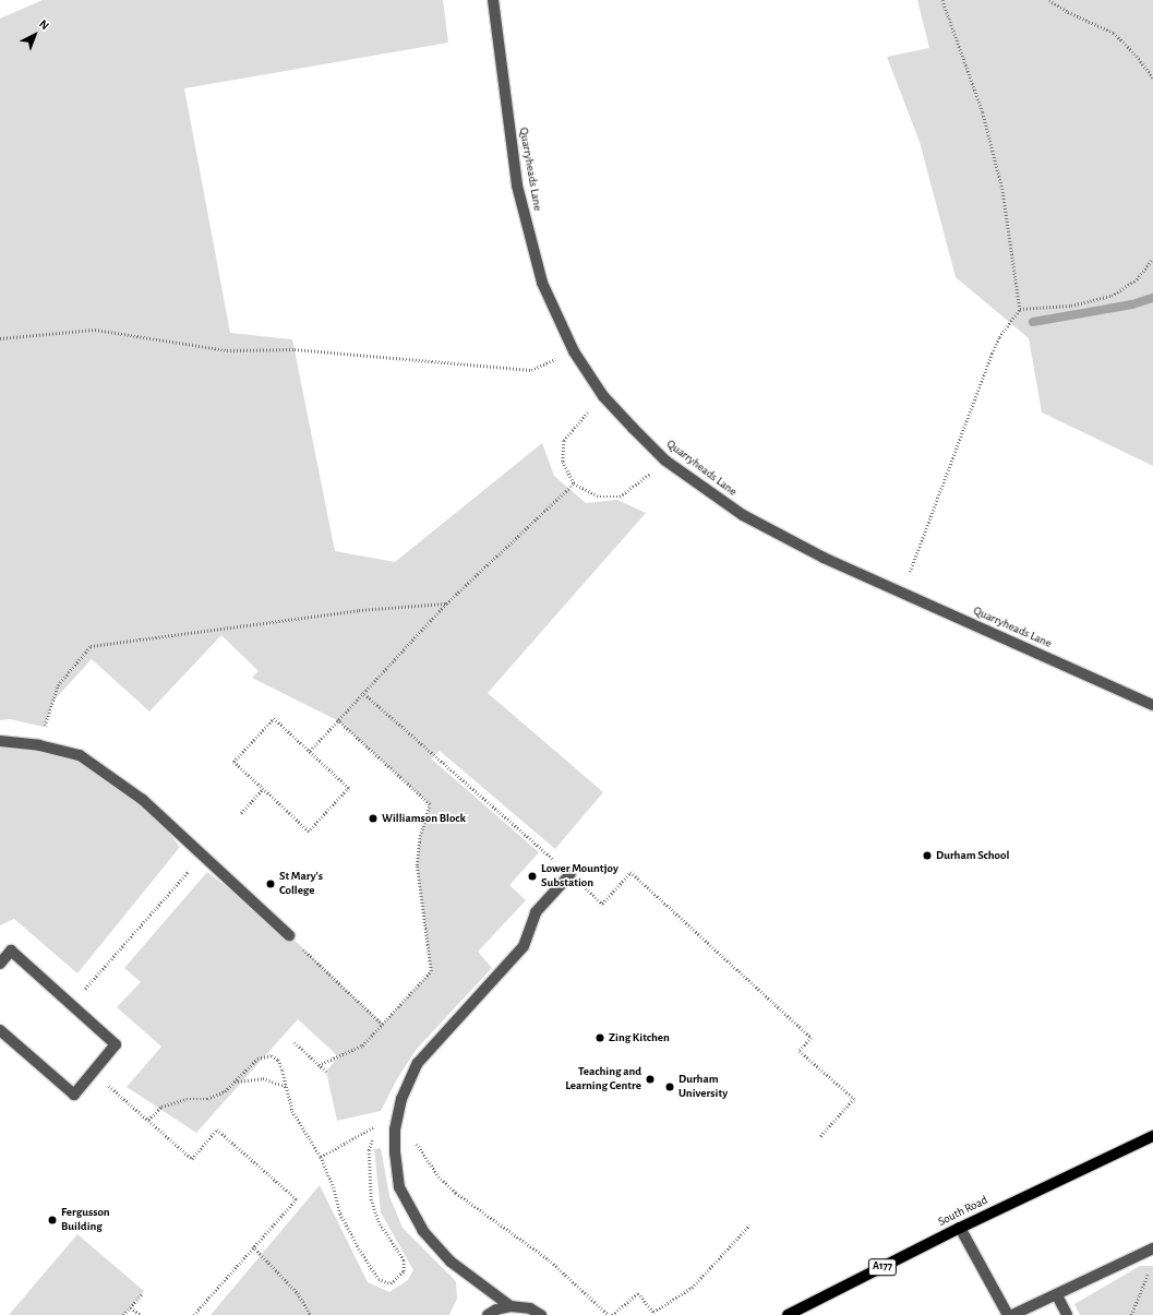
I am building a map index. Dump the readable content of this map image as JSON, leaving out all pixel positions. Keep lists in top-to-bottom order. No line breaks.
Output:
{"streets":{"main road":["South Road","A177"],"street":["Quarryheads Lane"]},"places":["Williamson Block","Durham School","Lower Mountjoy Substation","St Mary's College","Zing Kitchen","Teaching and Learning Centre","Durham University","Fergusson Building"],"north":"top right"}
